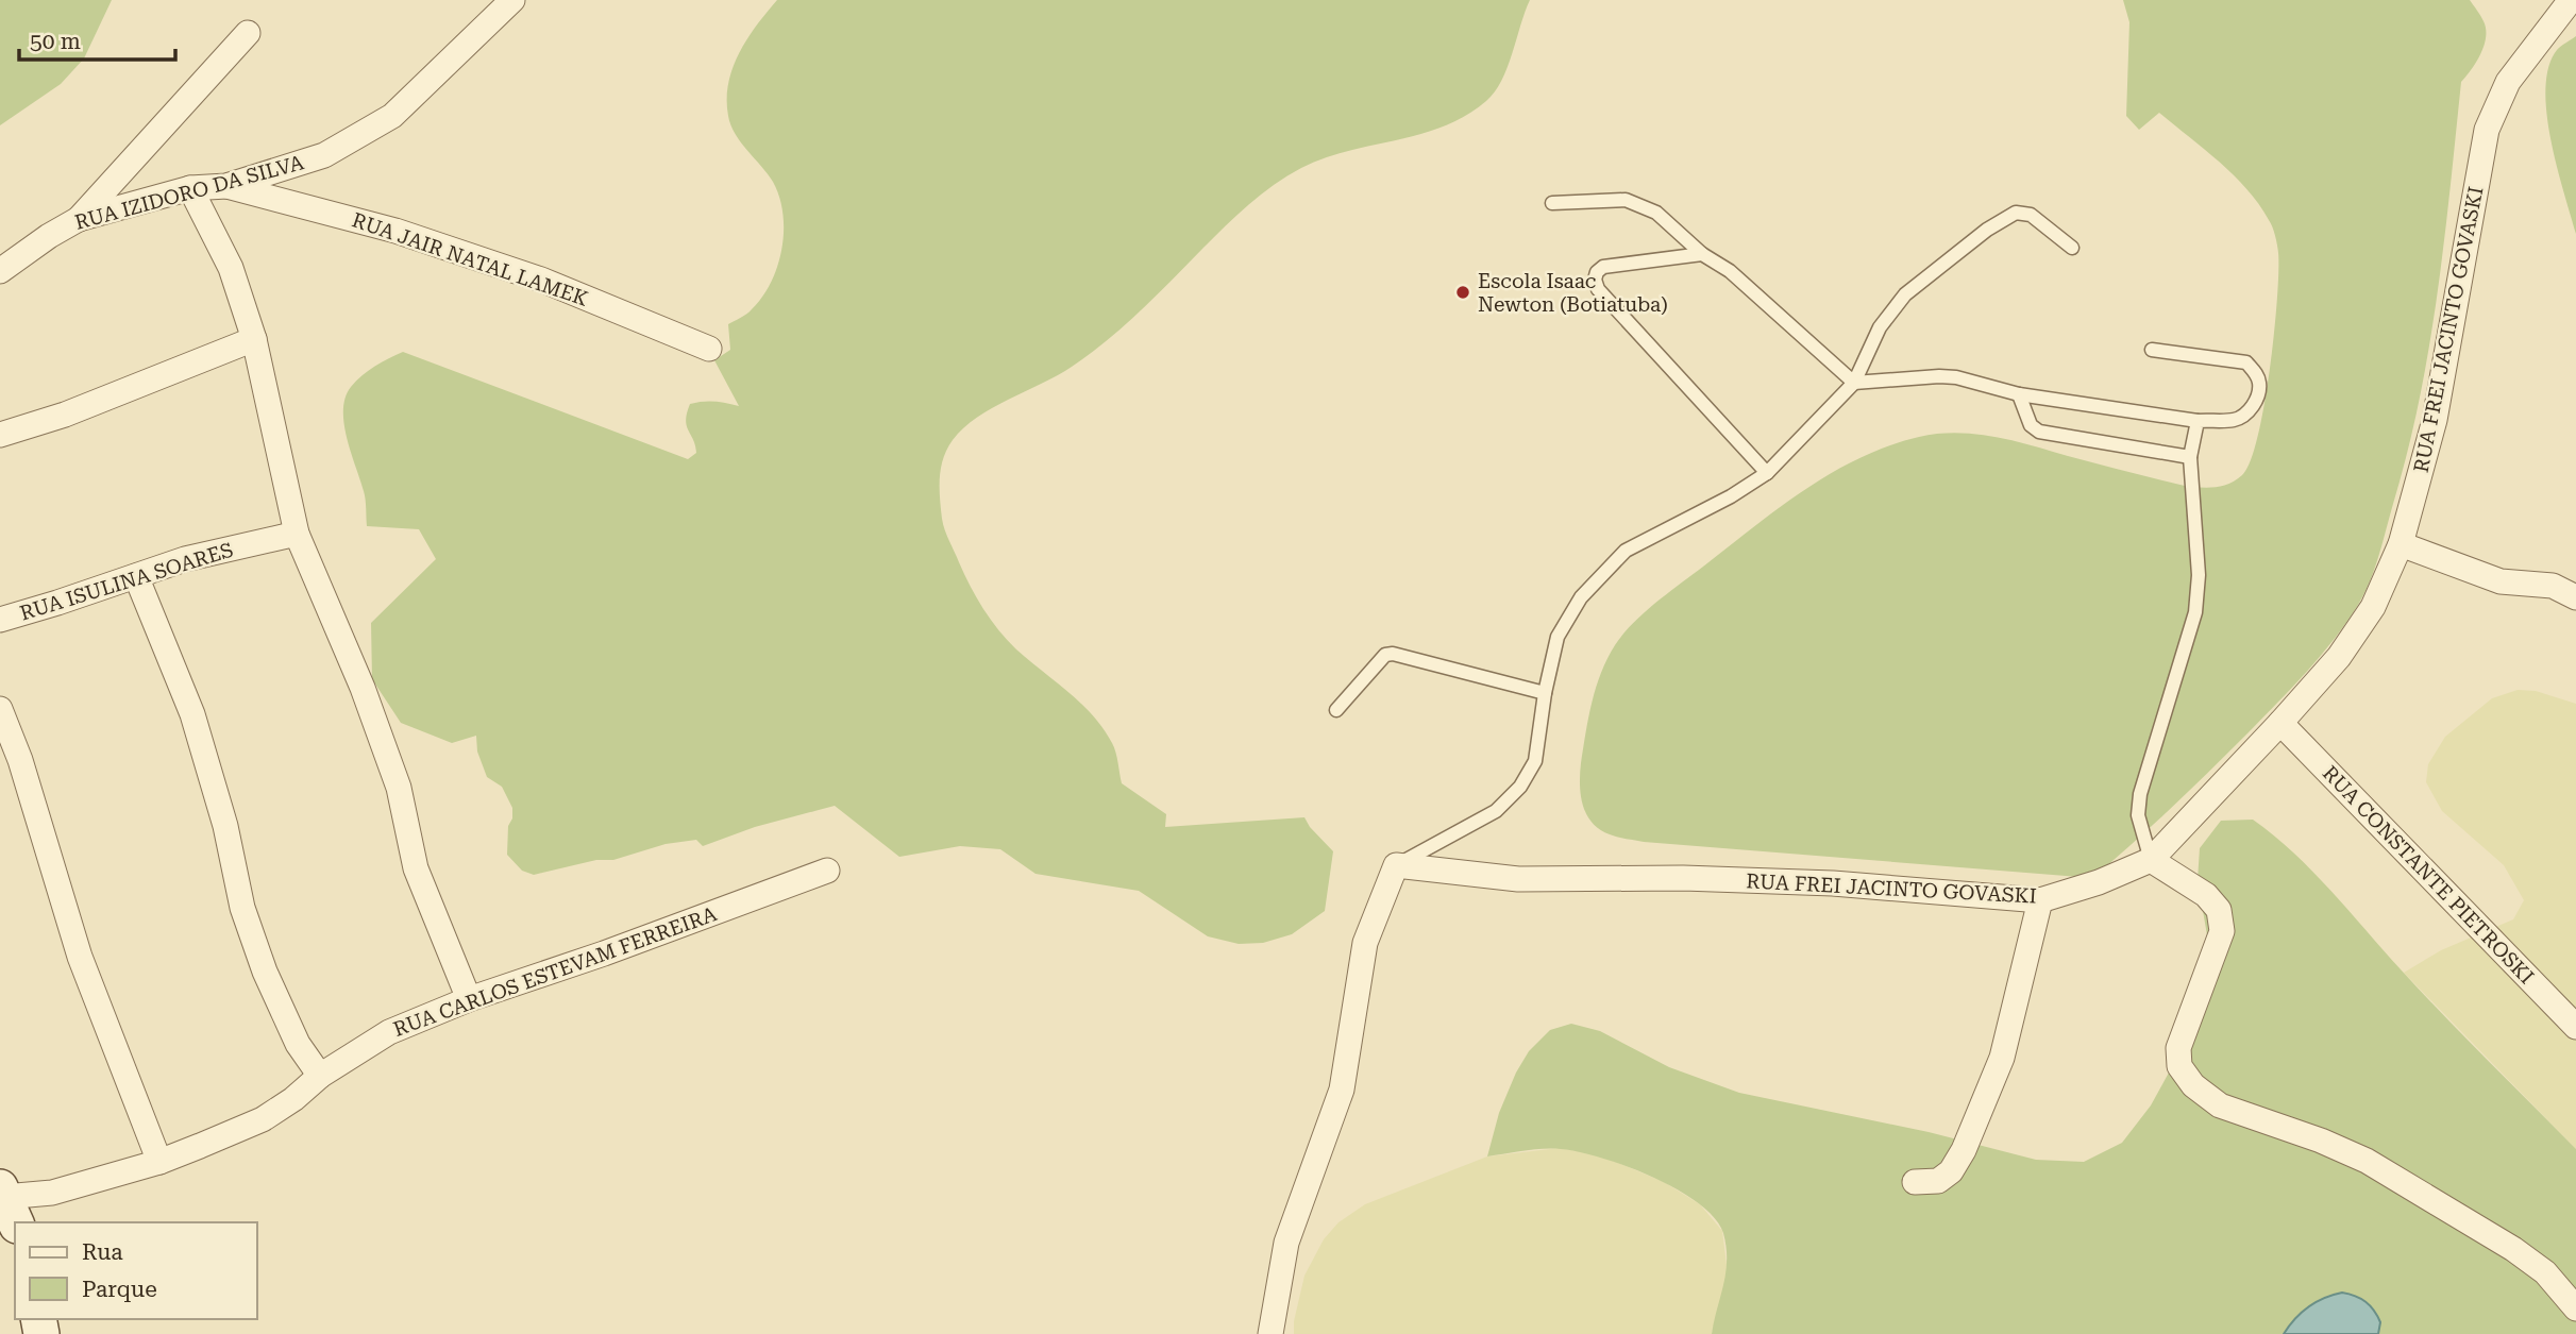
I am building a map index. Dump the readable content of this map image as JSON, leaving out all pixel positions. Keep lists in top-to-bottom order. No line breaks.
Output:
{"streets":{"street":["RUA IZIDORO DA SILVA","RUA JAIR NATAL LAMEK","RUA FREI JACINTO GOVASKI","RUA ISULINA SOARES","RUA CONSTANTE PIETROSKI","RUA CARLOS ESTEVAM FERREIRA"]},"crossings":[["RUA IZIDORO DA SILVA","RUA JAIR NATAL LAMEK"],["RUA FREI JACINTO GOVASKI","RUA CONSTANTE PIETROSKI"]],"places":["Escola Isaac Newton (Botiatuba)"],"legend":["Rua","Parque"],"scale_bar":"50 m"}
